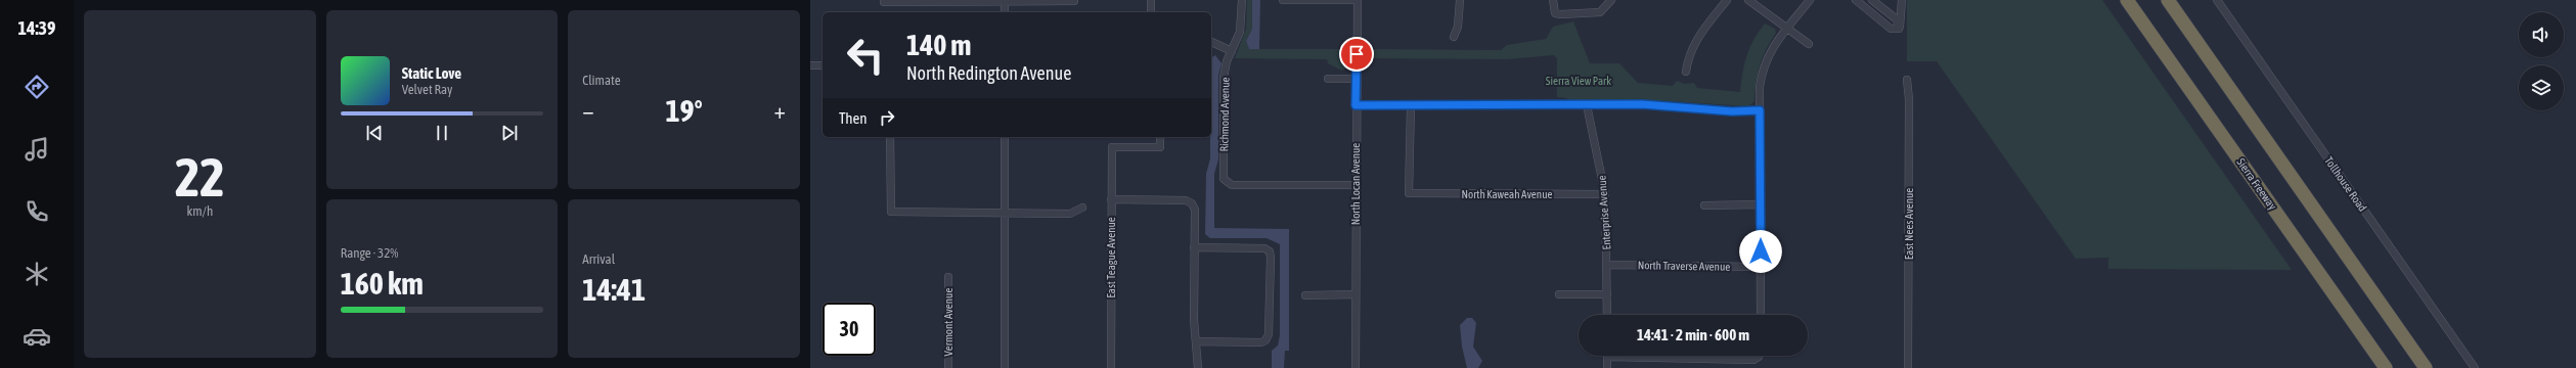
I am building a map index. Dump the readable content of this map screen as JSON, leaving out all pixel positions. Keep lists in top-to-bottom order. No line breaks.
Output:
{"streets":{"highway":["Sierra Freeway"],"street":["Richmond Avenue","North Locan Avenue","Tollhouse Road","North Kaweah Avenue","Enterprise Avenue","East Nees Avenue","East Teague Avenue","North Traverse Avenue","Vermont Avenue"]},"crossings":[["Richmond Avenue","North Locan Avenue"],["North Kaweah Avenue","Enterprise Avenue"],["Enterprise Avenue","North Traverse Avenue"]],"parks":["Sierra View Park"],"page":{"tabs":"14:39","tile":[["22","km/h"],"Climate",["Range · 32%","160 km"],["Arrival","14:41"]],"turn":["140 m","North Redington Avenue"],"song":["Static Love","Velvet Ray"],"heat":["−","19°","+"],"then":"Then","limit":"30","trip":"14:41 · 2 min · 600 m"}}
